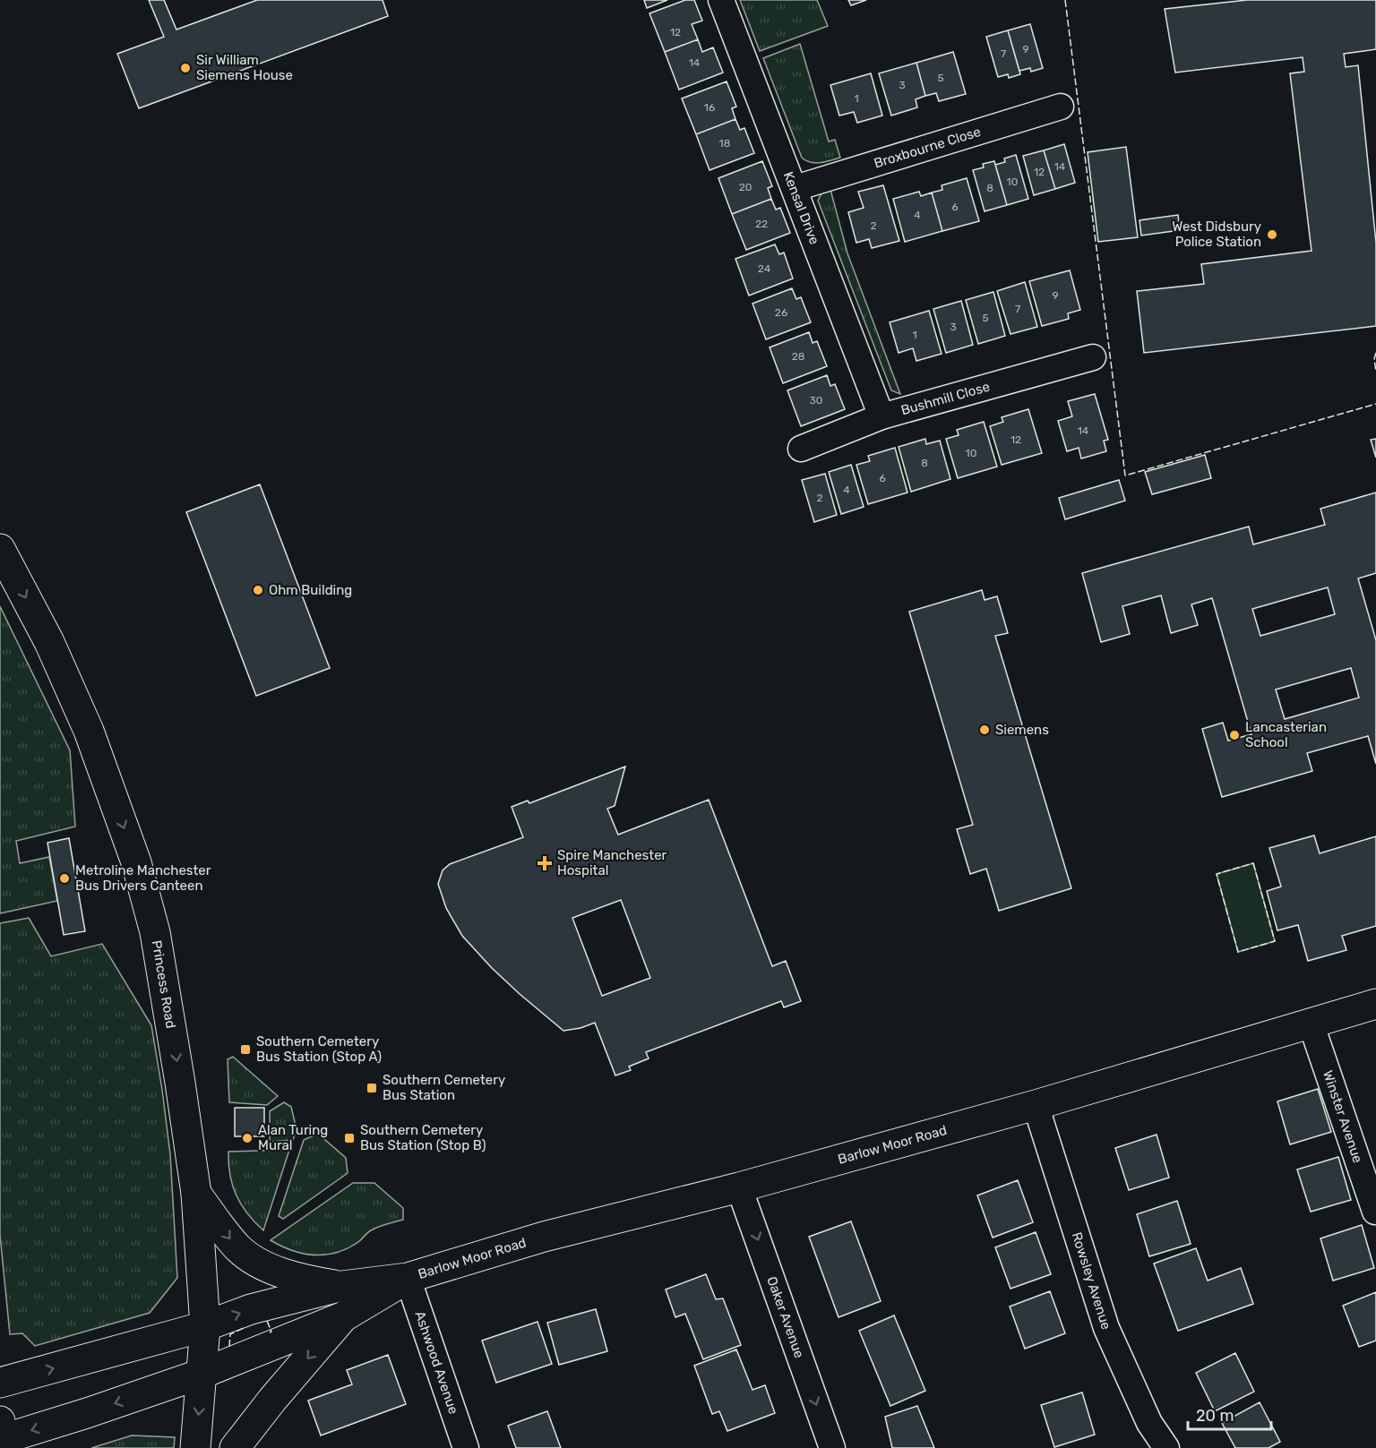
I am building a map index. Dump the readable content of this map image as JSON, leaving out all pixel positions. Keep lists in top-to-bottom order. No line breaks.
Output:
{"streets":{"main road":["Princess Road","Barlow Moor Road"],"street":["Broxbourne Close","Kensal Drive","Bushmill Close","Winster Avenue","Rowsley Avenue","Oaker Avenue","Ashwood Avenue"]},"crossings":[["Broxbourne Close","Kensal Drive"],["Kensal Drive","Bushmill Close"],["Princess Road","Barlow Moor Road"],["Winster Avenue","Barlow Moor Road"],["Barlow Moor Road","Rowsley Avenue"],["Barlow Moor Road","Oaker Avenue"],["Barlow Moor Road","Ashwood Avenue"]],"one_way":["Princess Road","Oaker Avenue"],"places":{"other":["Sir William Siemens House","West Didsbury Police Station","Ohm Building","Siemens","Lancasterian School","Metroline Manchester Bus Drivers Canteen","Alan Turing Mural"],"health":["Spire Manchester Hospital"],"transit":["Southern Cemetery Bus Station (Stop A)","Southern Cemetery Bus Station","Southern Cemetery Bus Station (Stop B)"]},"house_numbers":["12","9","7","14","5","3","1","16","18","14","12","10","20","8","6","4","22","2","24","9","7","26","5","3","1","28","30","14","12","10","8","6","4","2"],"scale_bar":"20 m"}
